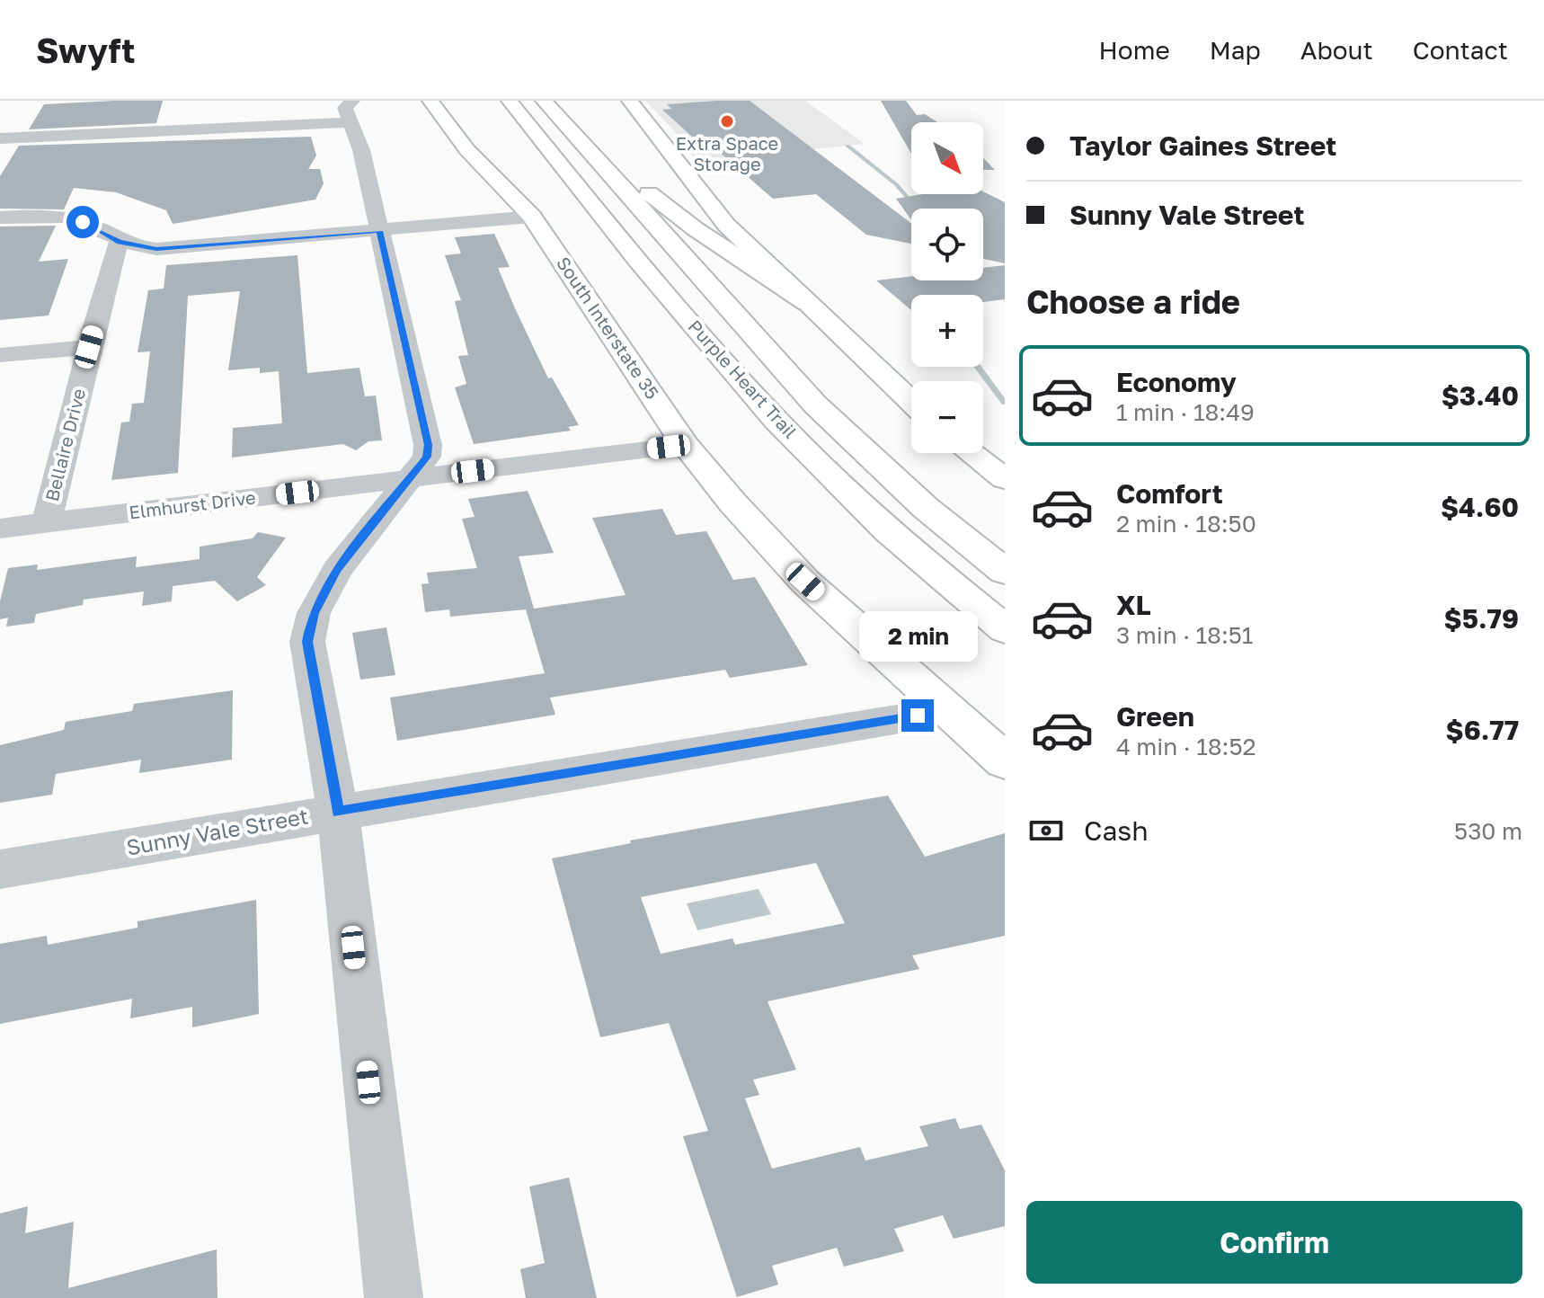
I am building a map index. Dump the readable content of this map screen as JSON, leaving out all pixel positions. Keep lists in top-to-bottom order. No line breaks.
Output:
{"streets":{"main road":["South Interstate 35","Purple Heart Trail"],"street":["Bellaire Drive","Elmhurst Drive","Sunny Vale Street"]},"crossings":[["South Interstate 35","Elmhurst Drive"],["South Interstate 35","Sunny Vale Street"],["Bellaire Drive","Elmhurst Drive"]],"places":["Extra Space Storage"],"north":"bottom right","page":{"header":"Swyft","nav":["Home","Map","About","Contact"],"banner":["Taylor Gaines Street","Sunny Vale Street"],"map_buttons":["+","−"],"heading":"Choose a ride","list":[{"name":"Economy","note":"1 min · 18:49","value":"$3.40"},{"name":"Comfort","note":"2 min · 18:50","value":"$4.60"},{"name":"XL","note":"3 min · 18:51","value":"$5.79"},{"name":"Green","note":"4 min · 18:52","value":"$6.77"}],"bubble":"2 min","pay":["Cash","530 m"],"buttons":"Confirm"}}
